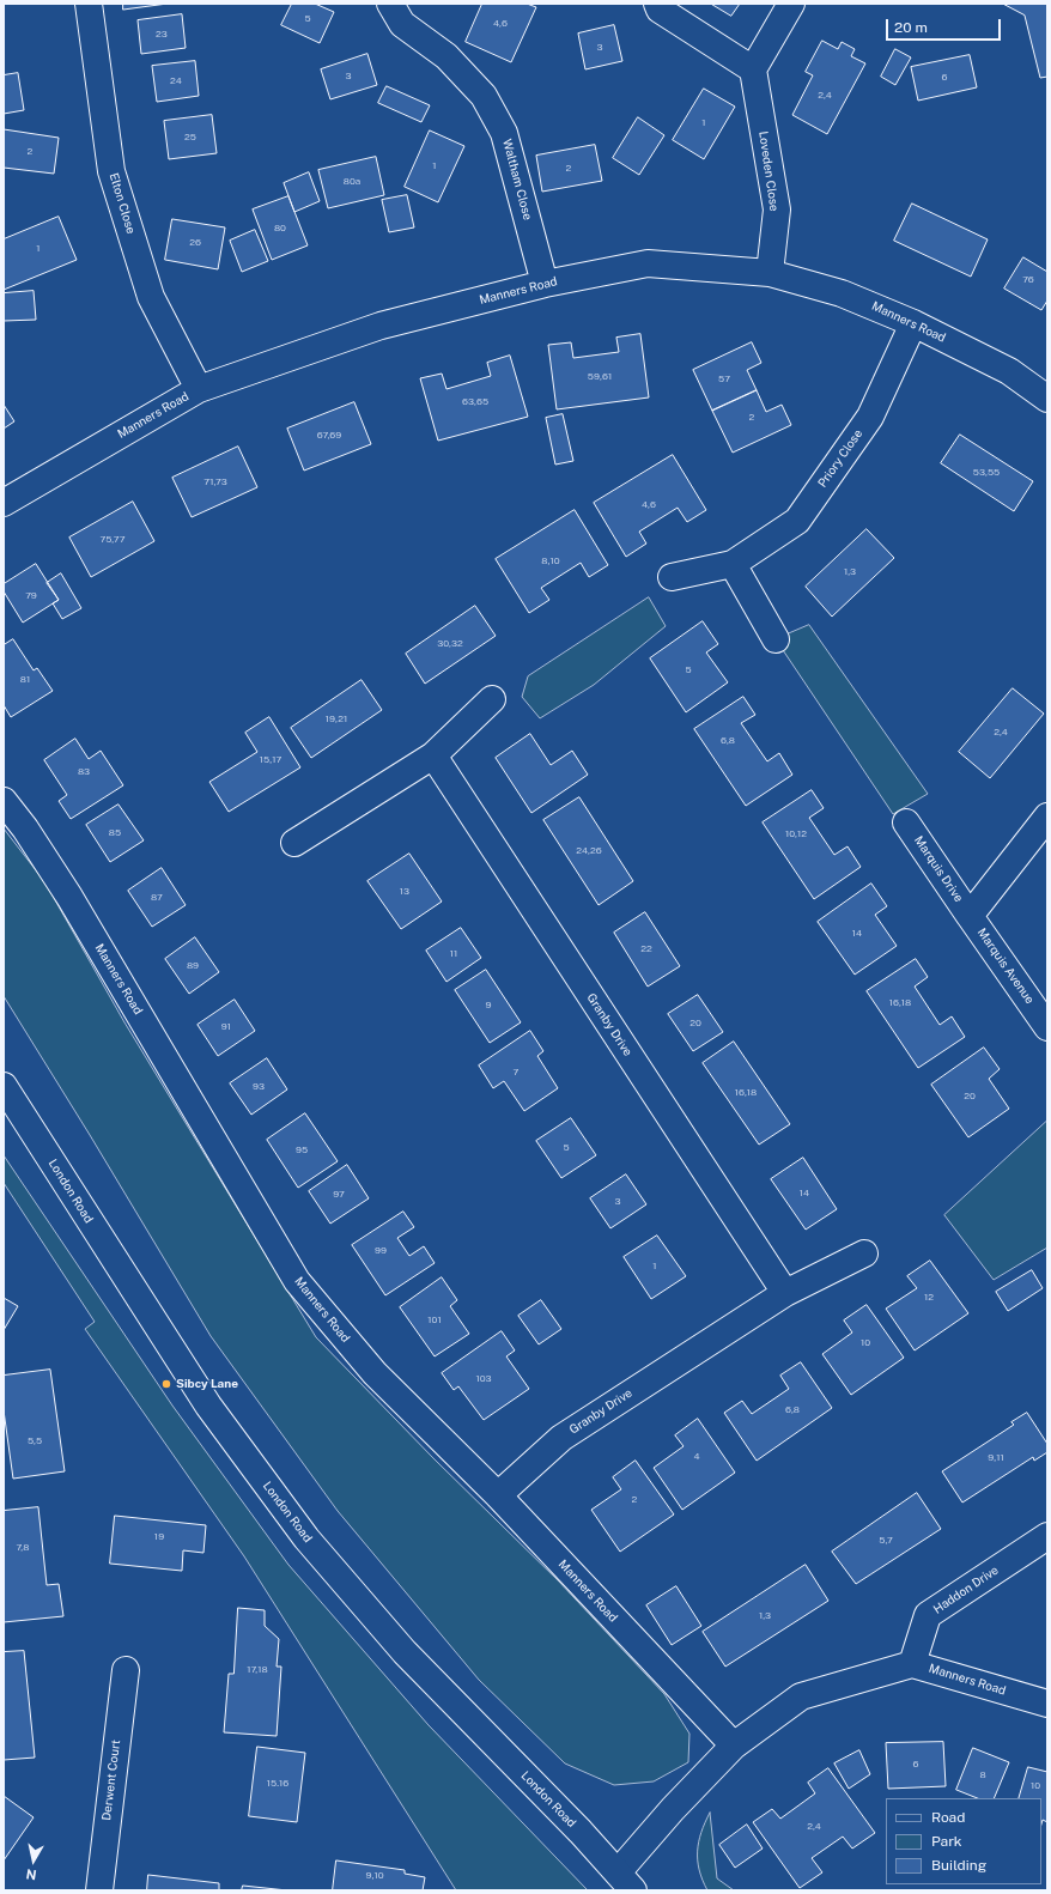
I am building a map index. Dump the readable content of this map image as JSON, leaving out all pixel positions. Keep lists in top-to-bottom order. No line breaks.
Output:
{"streets":{"street":["Loveden Close","Waltham Close","Elton Close","Manners Road","Priory Close","Marquis Drive","Marquis Avenue","Granby Drive","London Road","Haddon Drive","Derwent Court"]},"crossings":[["Loveden Close","Manners Road"],["Waltham Close","Manners Road"],["Elton Close","Manners Road"],["Manners Road","Priory Close"],["Manners Road","Granby Drive"],["Manners Road","London Road"],["Manners Road","Haddon Drive"],["Marquis Drive","Marquis Avenue"]],"places":["Sibcy Lane"],"house_numbers":["5","4,6","23","3","3","6","24","2,4","1","25","2","1","2","80a","80","26","1","76","59,61","57","63,65","2","67,69","53,55","71,73","4,6","75,77","8,10","1,3","79","30,32","5","81","19,21","2,4","6,8","15,17","83","85","10,12","24,26","13","87","14","22","11","89","16,18","9","20","91","7","93","16,18","20","5","95","14","97","3","99","1","12","101","10","103","6,8","5,5","4","9,11","2","19","5,7","7,8","1,3","17,18","6","8","15.16","10","2,4","9,10"],"legend":["Road","Park","Building"],"scale_bar":"20 m","north":"bottom"}
